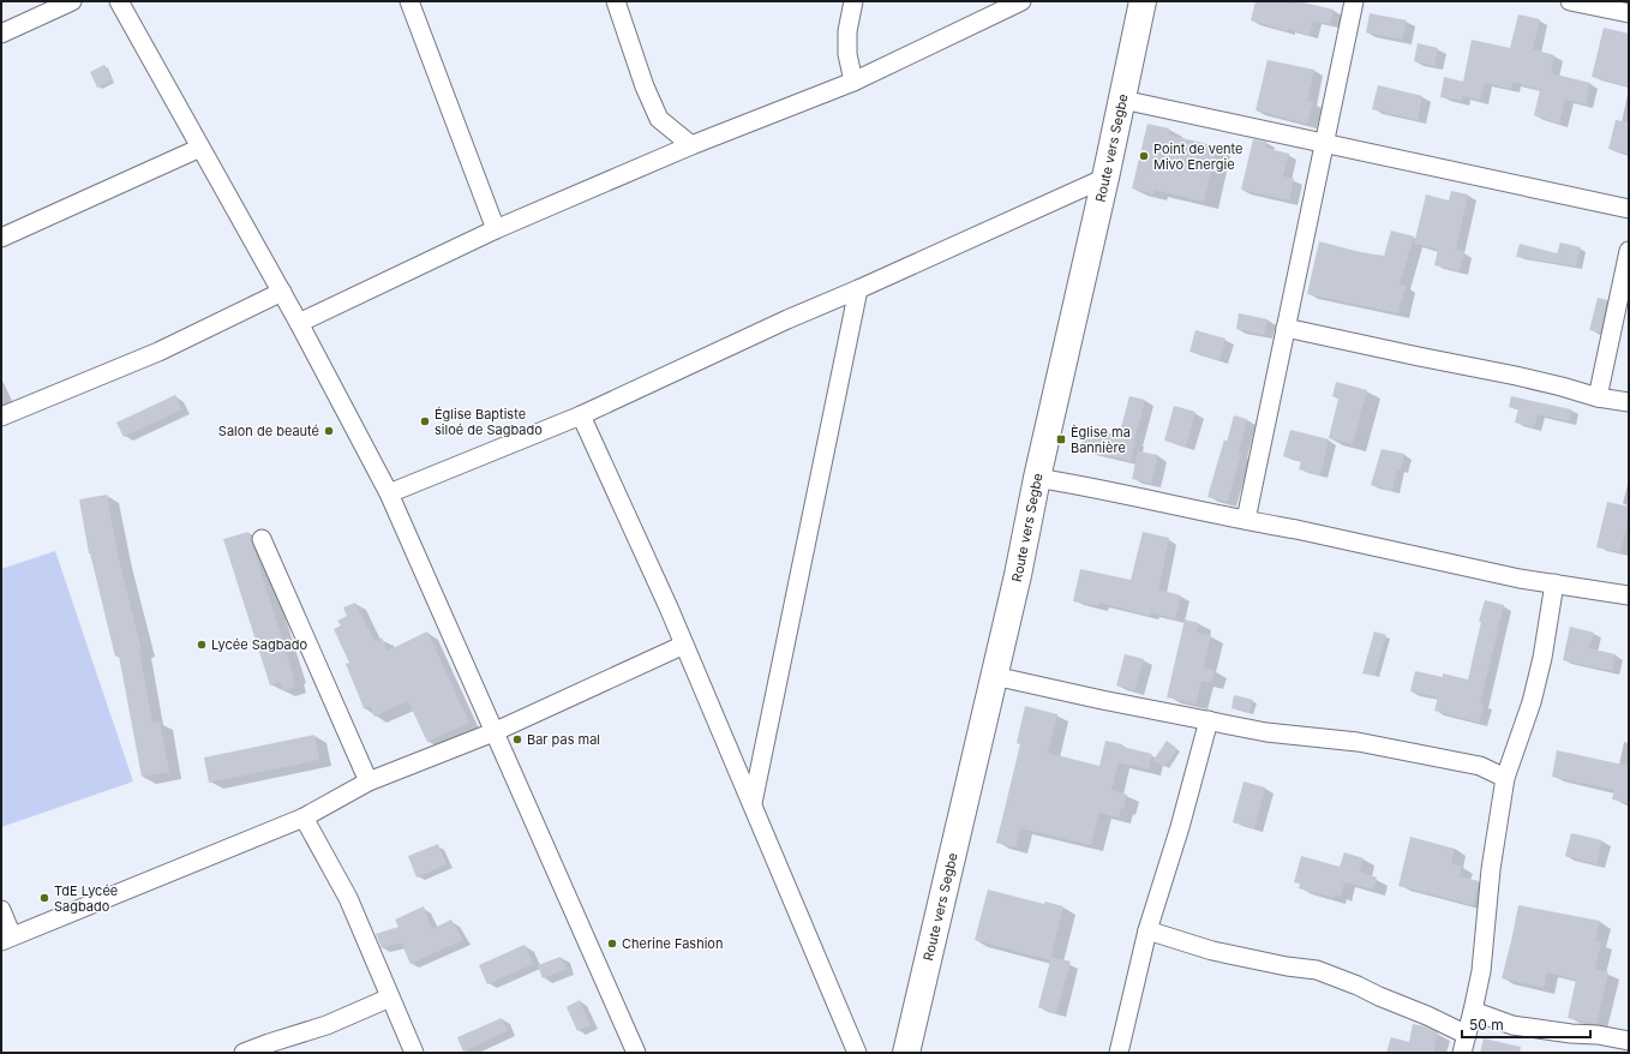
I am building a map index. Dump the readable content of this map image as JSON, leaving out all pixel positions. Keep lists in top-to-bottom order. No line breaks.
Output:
{"streets":{"main road":["Route vers Segbe"]},"places":{"other":["Point de vente Mivo Energie","Église Baptiste siloé de Sagbado","Salon de beauté","Lycée Sagbado","Bar pas mal","TdE Lycée Sagbado","Cherine Fashion"],"transit":["Èglise ma Bannière"]},"scale_bar":"50 m"}
